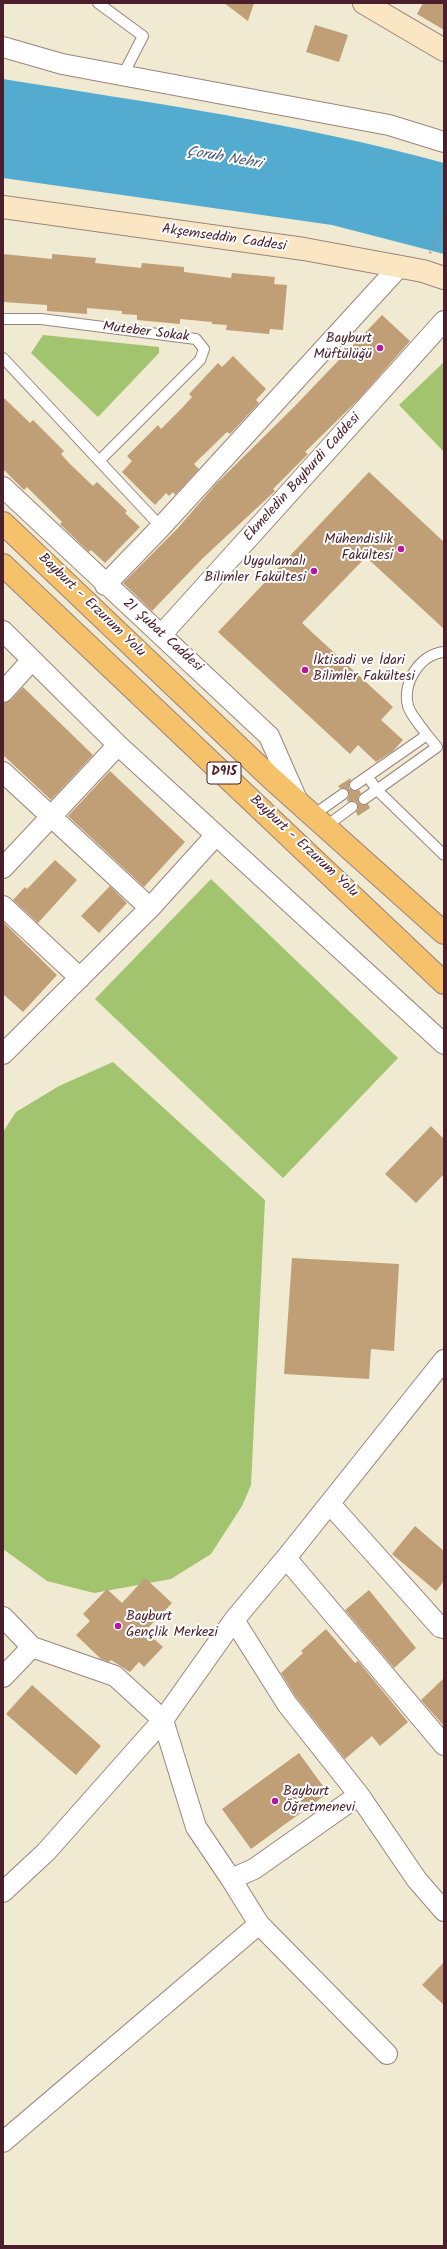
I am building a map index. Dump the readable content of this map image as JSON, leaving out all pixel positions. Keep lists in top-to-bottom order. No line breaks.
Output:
{"streets":{"highway":["Bayburt - Erzurum Yolu","D915"],"street":["Akşemseddin Caddesi","Ekmeledin Bayburdi Caddesi","21 Şubat Caddesi"],"lane":["Muteber Sokak"]},"crossings":[["Ekmeledin Bayburdi Caddesi","21 Şubat Caddesi"],["Bayburt - Erzurum Yolu","21 Şubat Caddesi"]],"water":["Çoruh Nehri"],"places":["Bayburt Müftülüğü","Mühendislik Fakültesi","Uygulamalı Bilimler Fakültesi","İktisadi ve İdari Bilimler Fakültesi","Bayburt Gençlik Merkezi","Bayburt Öğretmenevi"]}
